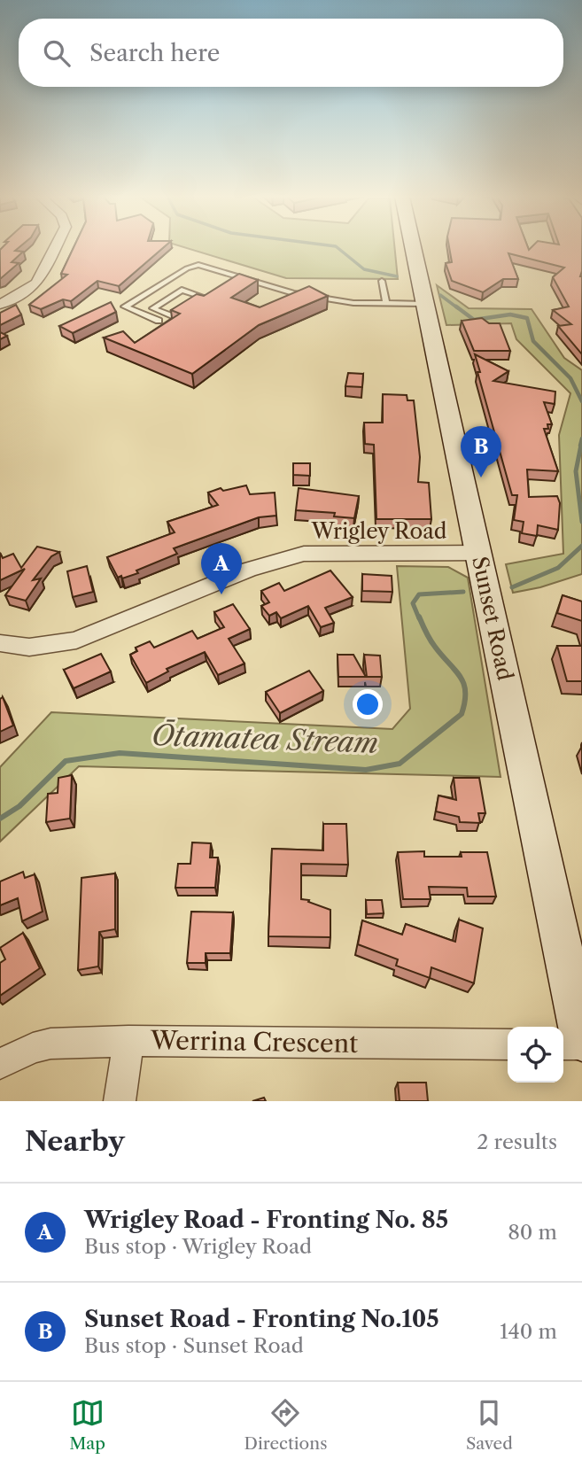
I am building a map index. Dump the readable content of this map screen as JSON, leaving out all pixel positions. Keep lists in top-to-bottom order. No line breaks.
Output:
{"streets":{"main road":["Sunset Road"],"street":["Wrigley Road","Werrina Crescent"]},"crossings":[["Wrigley Road","Sunset Road"]],"water":["Ōtamatea Stream"],"page":{"search":"Search here","pins":["B","A"],"heading":["Nearby","2 results"],"list":[{"mark":"A","name":"Wrigley Road - Fronting No. 85","note":"Bus stop · Wrigley Road","value":"80 m"},{"mark":"B","name":"Sunset Road - Fronting No.105","note":"Bus stop · Sunset Road","value":"140 m"}],"nav":["Map","Directions","Saved"]}}
